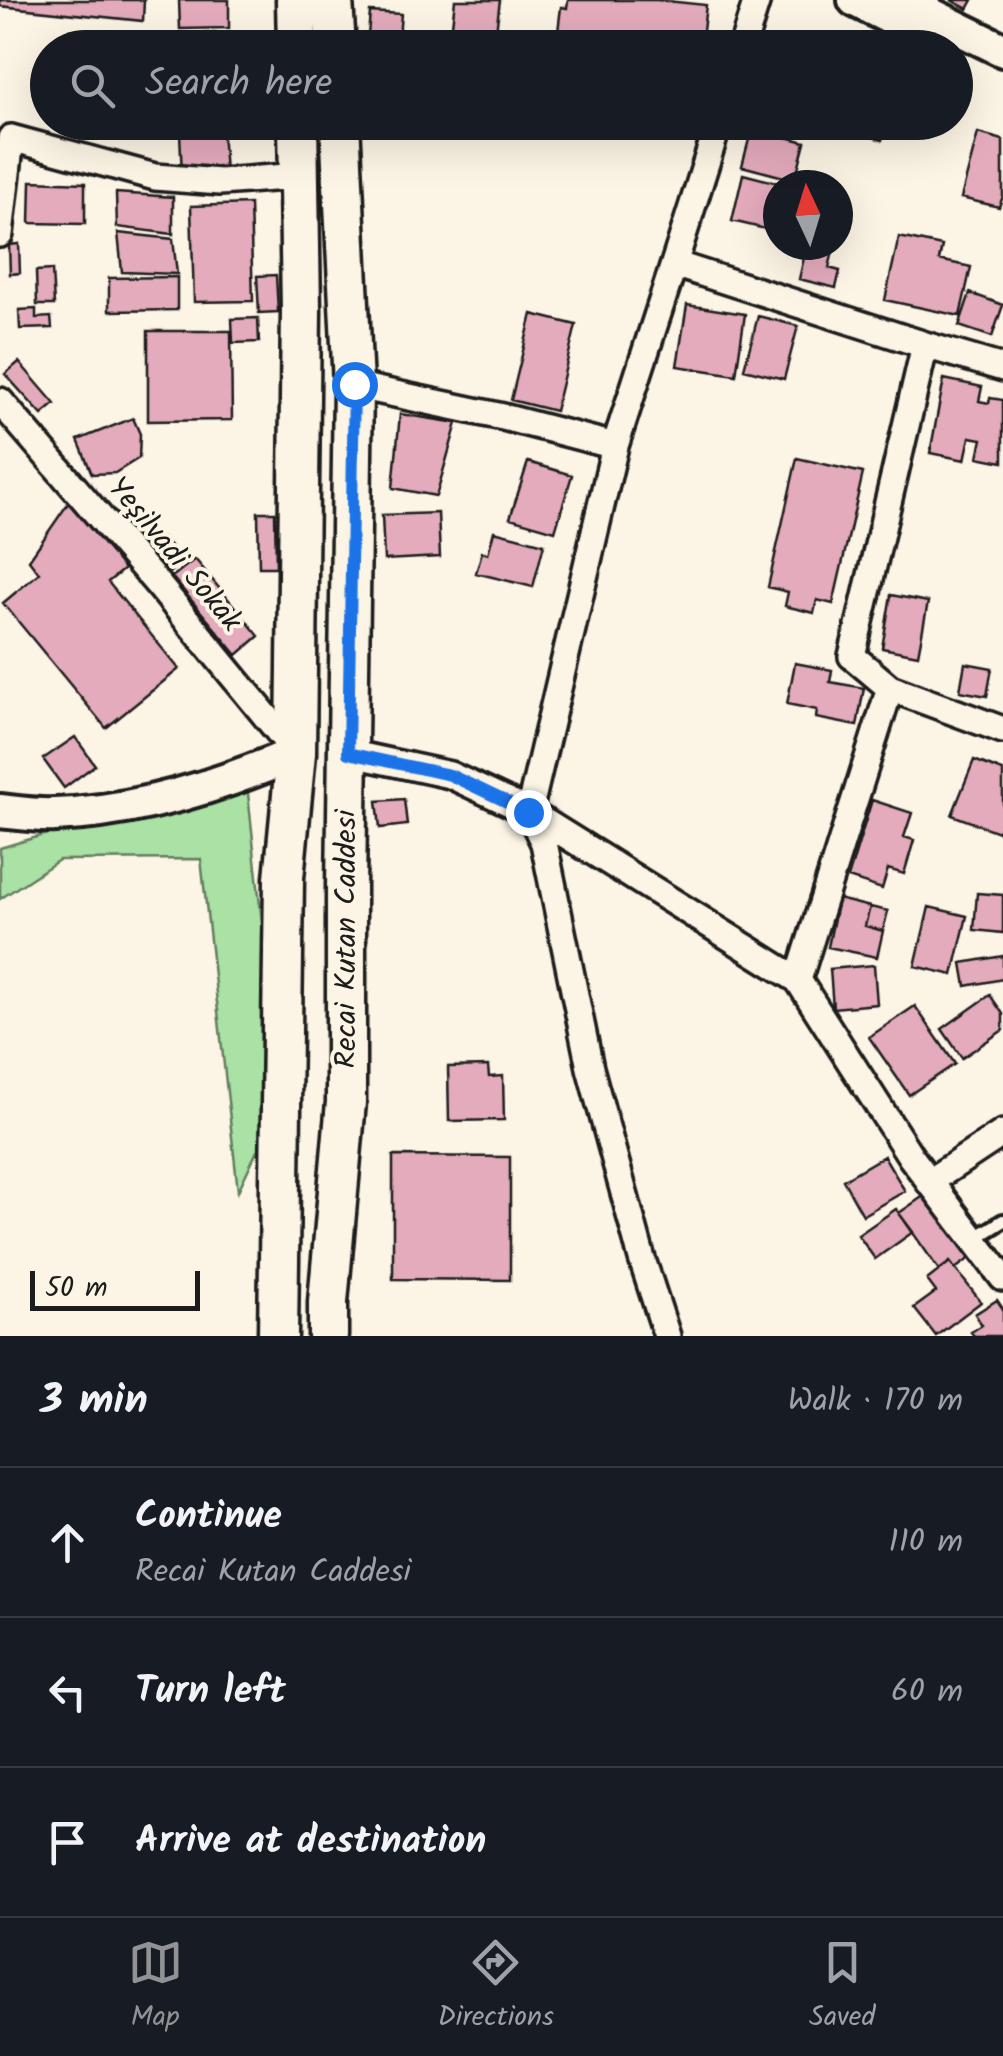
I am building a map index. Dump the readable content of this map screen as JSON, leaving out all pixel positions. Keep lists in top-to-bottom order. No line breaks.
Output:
{"streets":{"main road":["Recai Kutan Caddesi"],"street":["Yeşilvadi Sokak"]},"crossings":[["Yeşilvadi Sokak","Recai Kutan Caddesi"]],"scale_bar":"50 m","north":"top","page":{"search":"Search here","scale":"50 m","heading":["3 min","Walk · 170 m"],"list":[["Continue","Recai Kutan Caddesi","110 m"],["Turn left","60 m"],"Arrive at destination"],"nav":["Map","Directions","Saved"]}}
